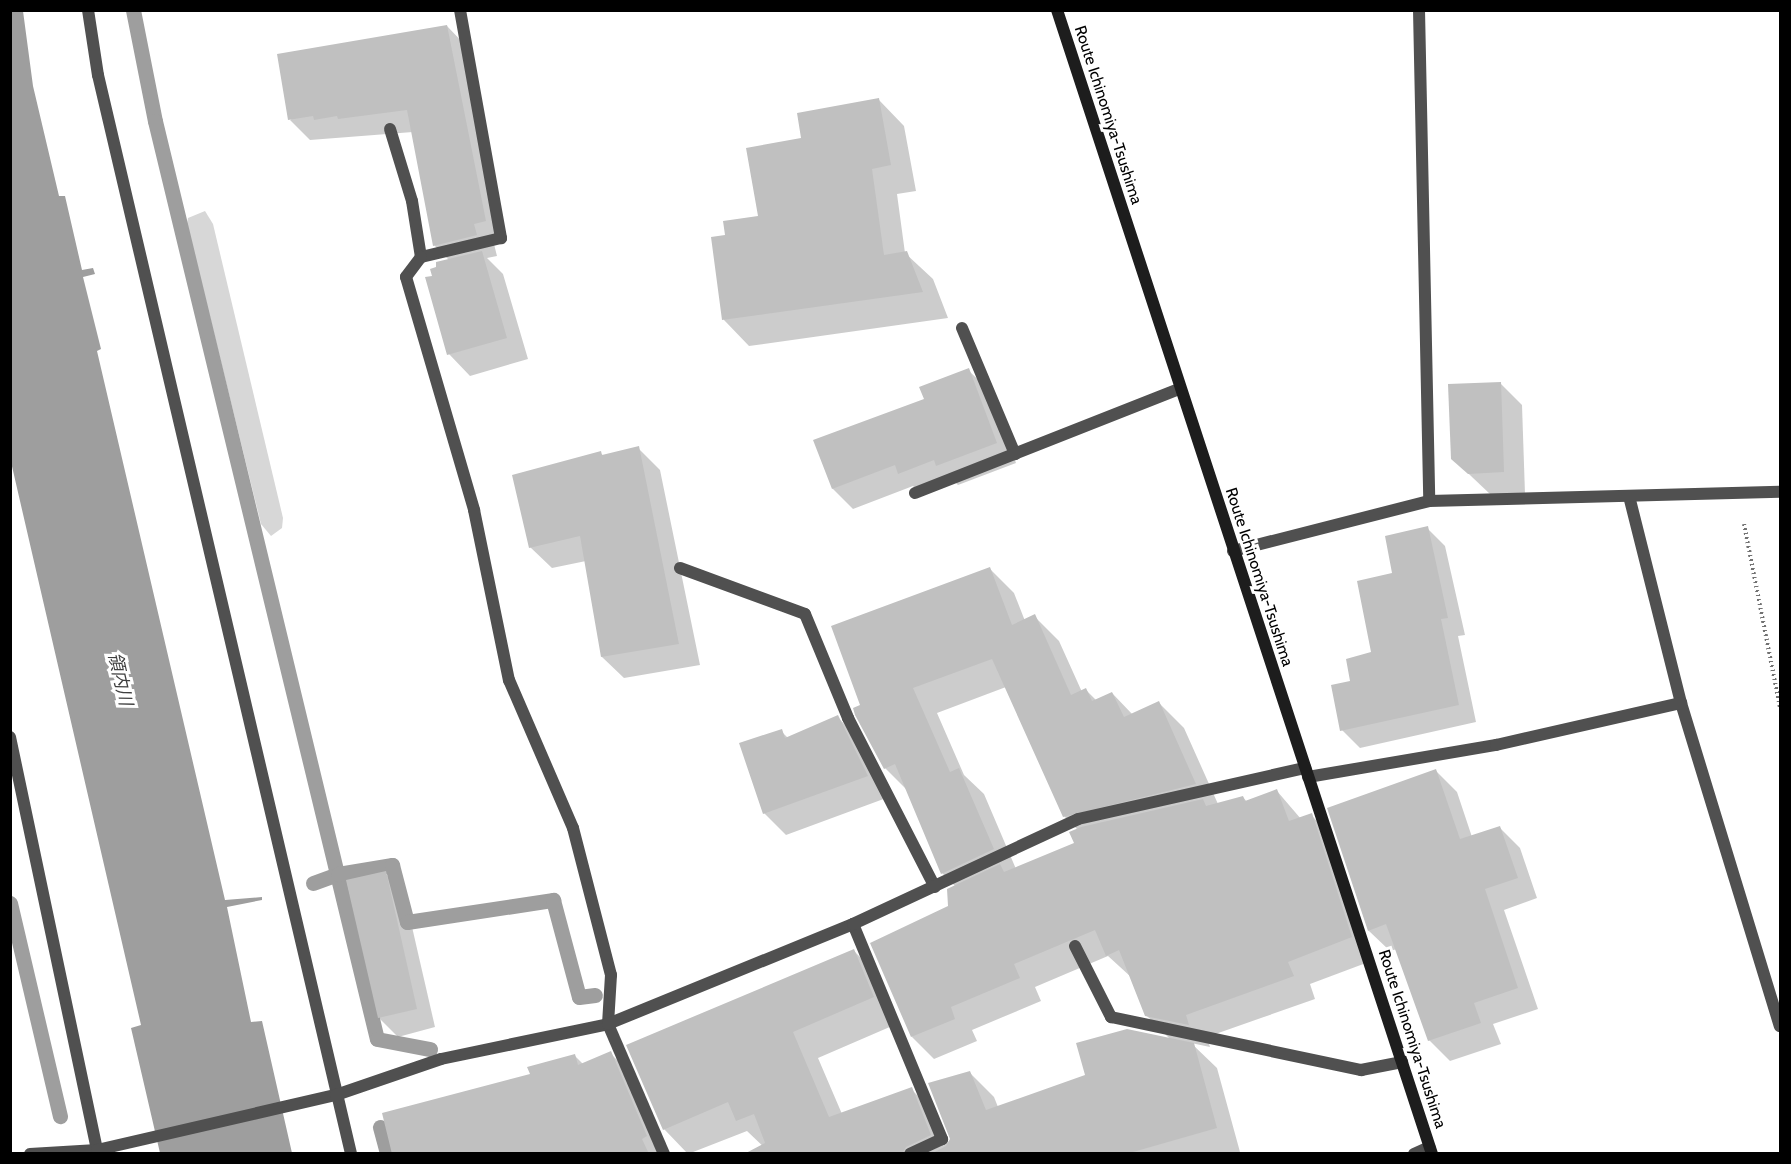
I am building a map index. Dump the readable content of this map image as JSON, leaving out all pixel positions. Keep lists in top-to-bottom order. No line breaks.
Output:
{"streets":{"main road":["Route Ichinomiya-Tsushima"]},"water":["領内川"]}
